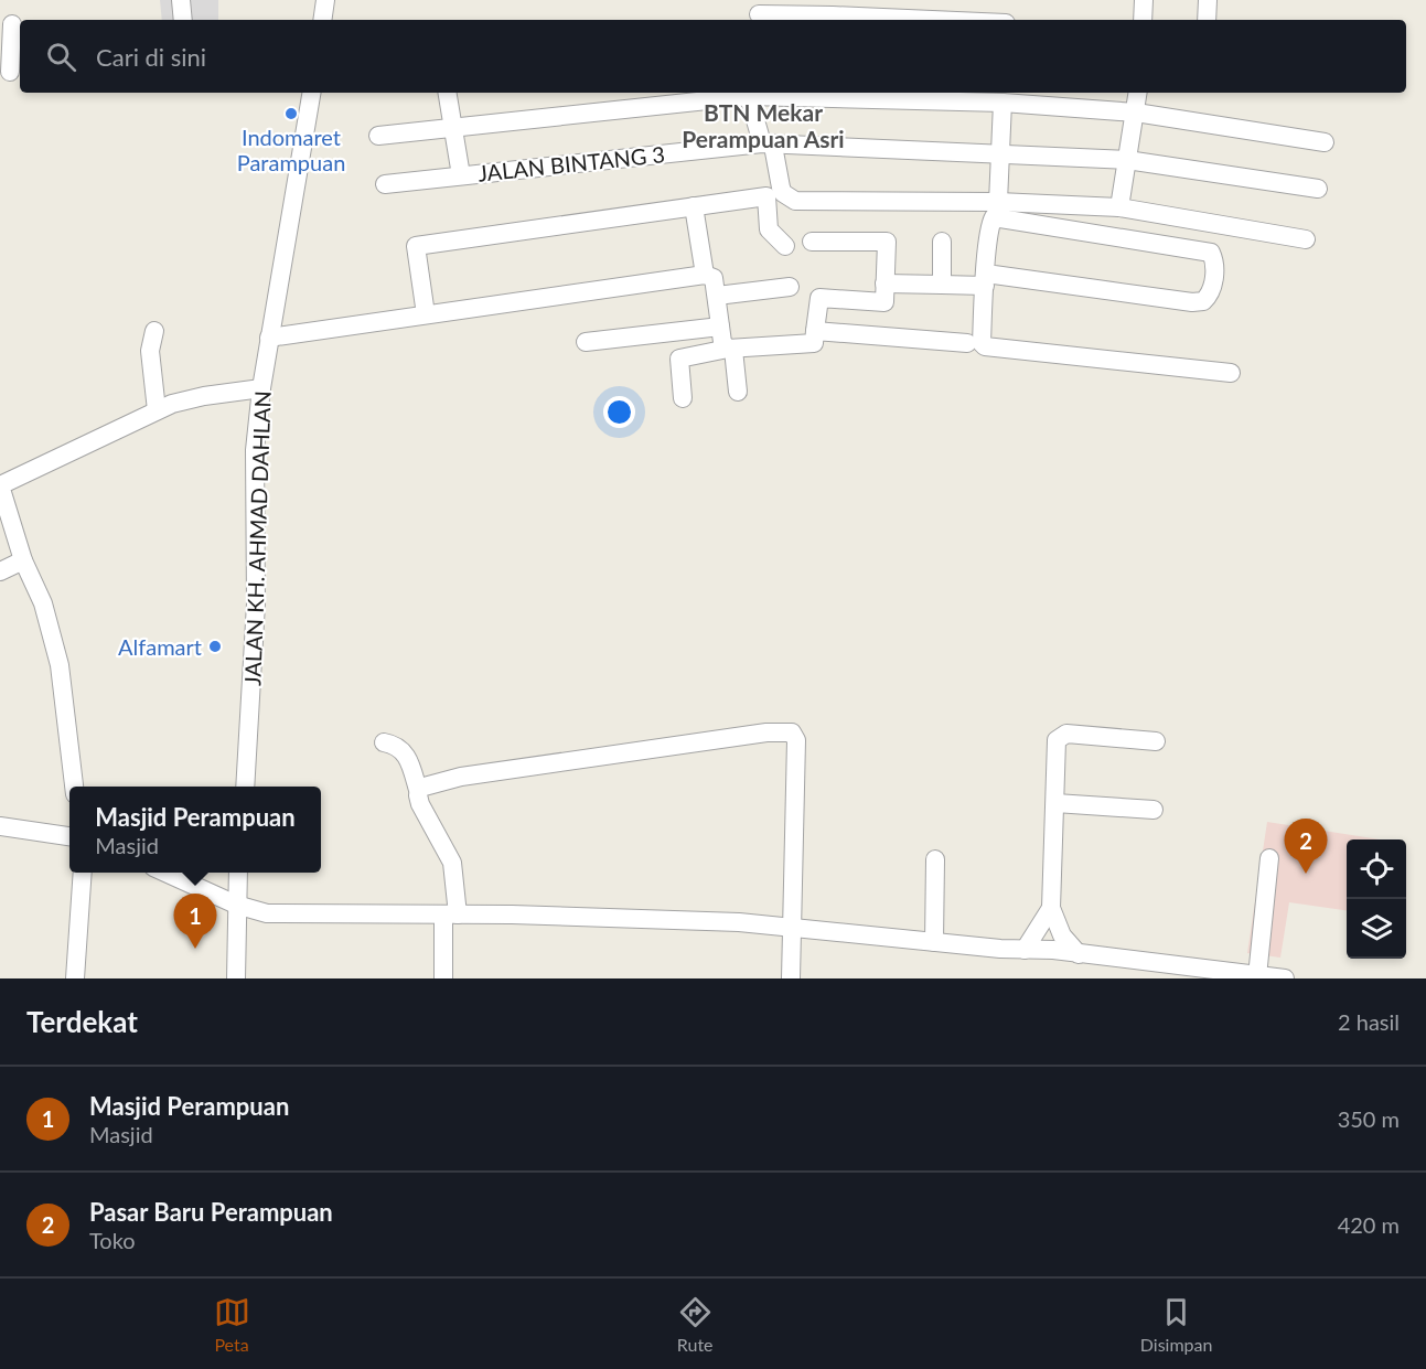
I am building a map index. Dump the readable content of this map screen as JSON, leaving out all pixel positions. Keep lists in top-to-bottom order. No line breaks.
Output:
{"streets":{"street":["JALAN BINTANG 3","JALAN KH. AHMAD DAHLAN"]},"districts":["BTN Mekar Perampuan Asri"],"places":["Indomaret Parampuan","Alfamart"],"page":{"search":"Cari di sini","popup":["Masjid Perampuan","Masjid"],"pins":["2","1"],"heading":["Terdekat","2 hasil"],"list":[{"mark":"1","name":"Masjid Perampuan","note":"Masjid","value":"350 m"},{"mark":"2","name":"Pasar Baru Perampuan","note":"Toko","value":"420 m"}],"nav":["Peta","Rute","Disimpan"]}}
